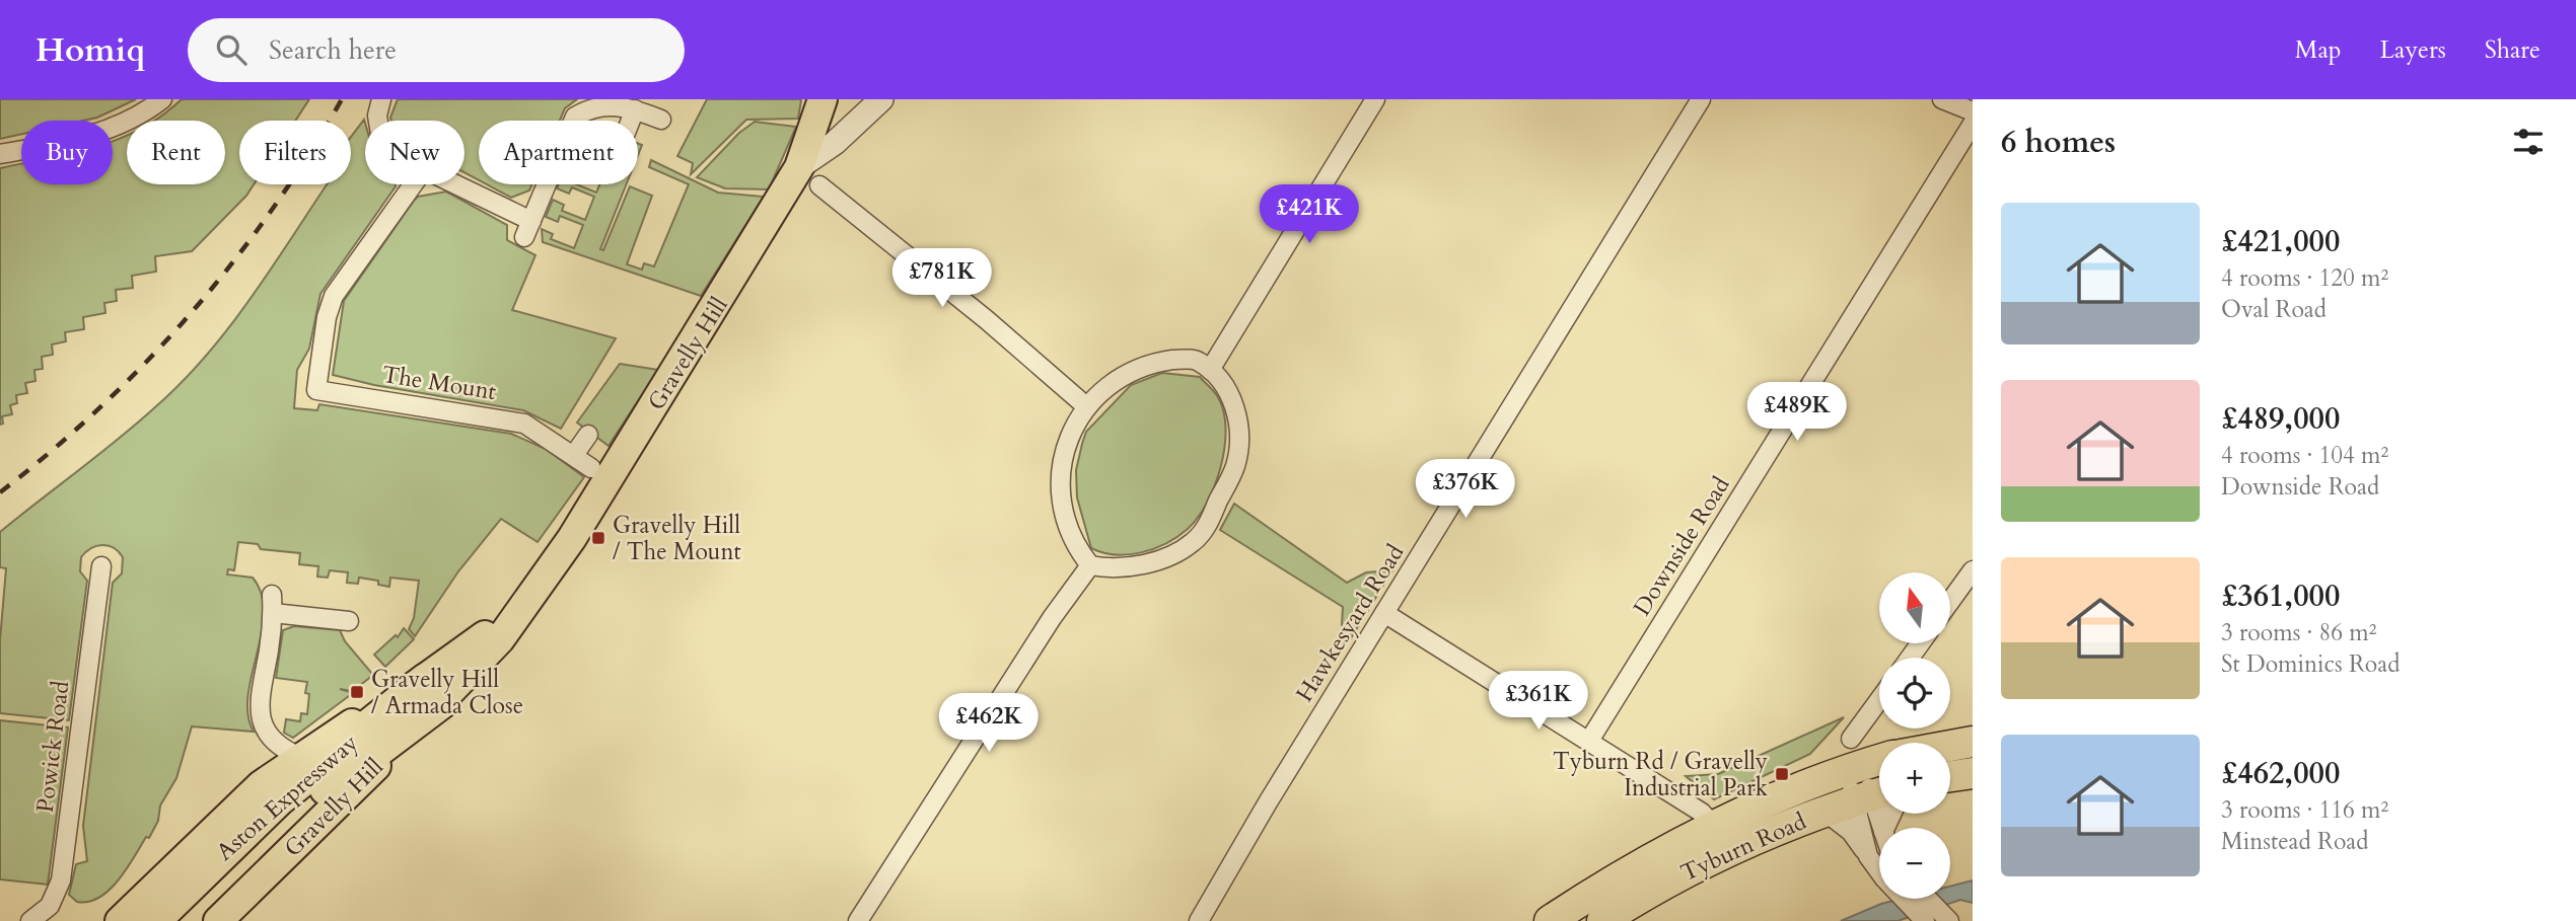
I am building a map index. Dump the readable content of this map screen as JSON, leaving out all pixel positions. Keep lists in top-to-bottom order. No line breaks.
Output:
{"streets":{"highway":["Aston Expressway","Tyburn Road"],"main road":["Gravelly Hill"],"street":["The Mount","Downside Road","Hawkesyard Road","Powick Road"]},"crossings":[["Gravelly Hill","Aston Expressway"]],"places":{"transit":["Gravelly Hill / The Mount","Gravelly Hill / Armada Close","Tyburn Rd / Gravelly Industrial Park"]},"north":"top","page":{"header":"Homiq","search":"Search here","nav":["Map","Layers","Share"],"heading":"6 homes","chip":["Buy","Rent","Filters","New","Apartment"],"price":["£421K","£781K","£489K","£376K","£361K","£462K"],"list":[{"name":"£421,000","note":"4 rooms · 120 m² · Oval Road"},{"name":"£489,000","note":"4 rooms · 104 m² · Downside Road"},{"name":"£361,000","note":"3 rooms · 86 m² · St Dominics Road"},{"name":"£462,000","note":"3 rooms · 116 m² · Minstead Road"}],"map_buttons":["+","−"]}}
